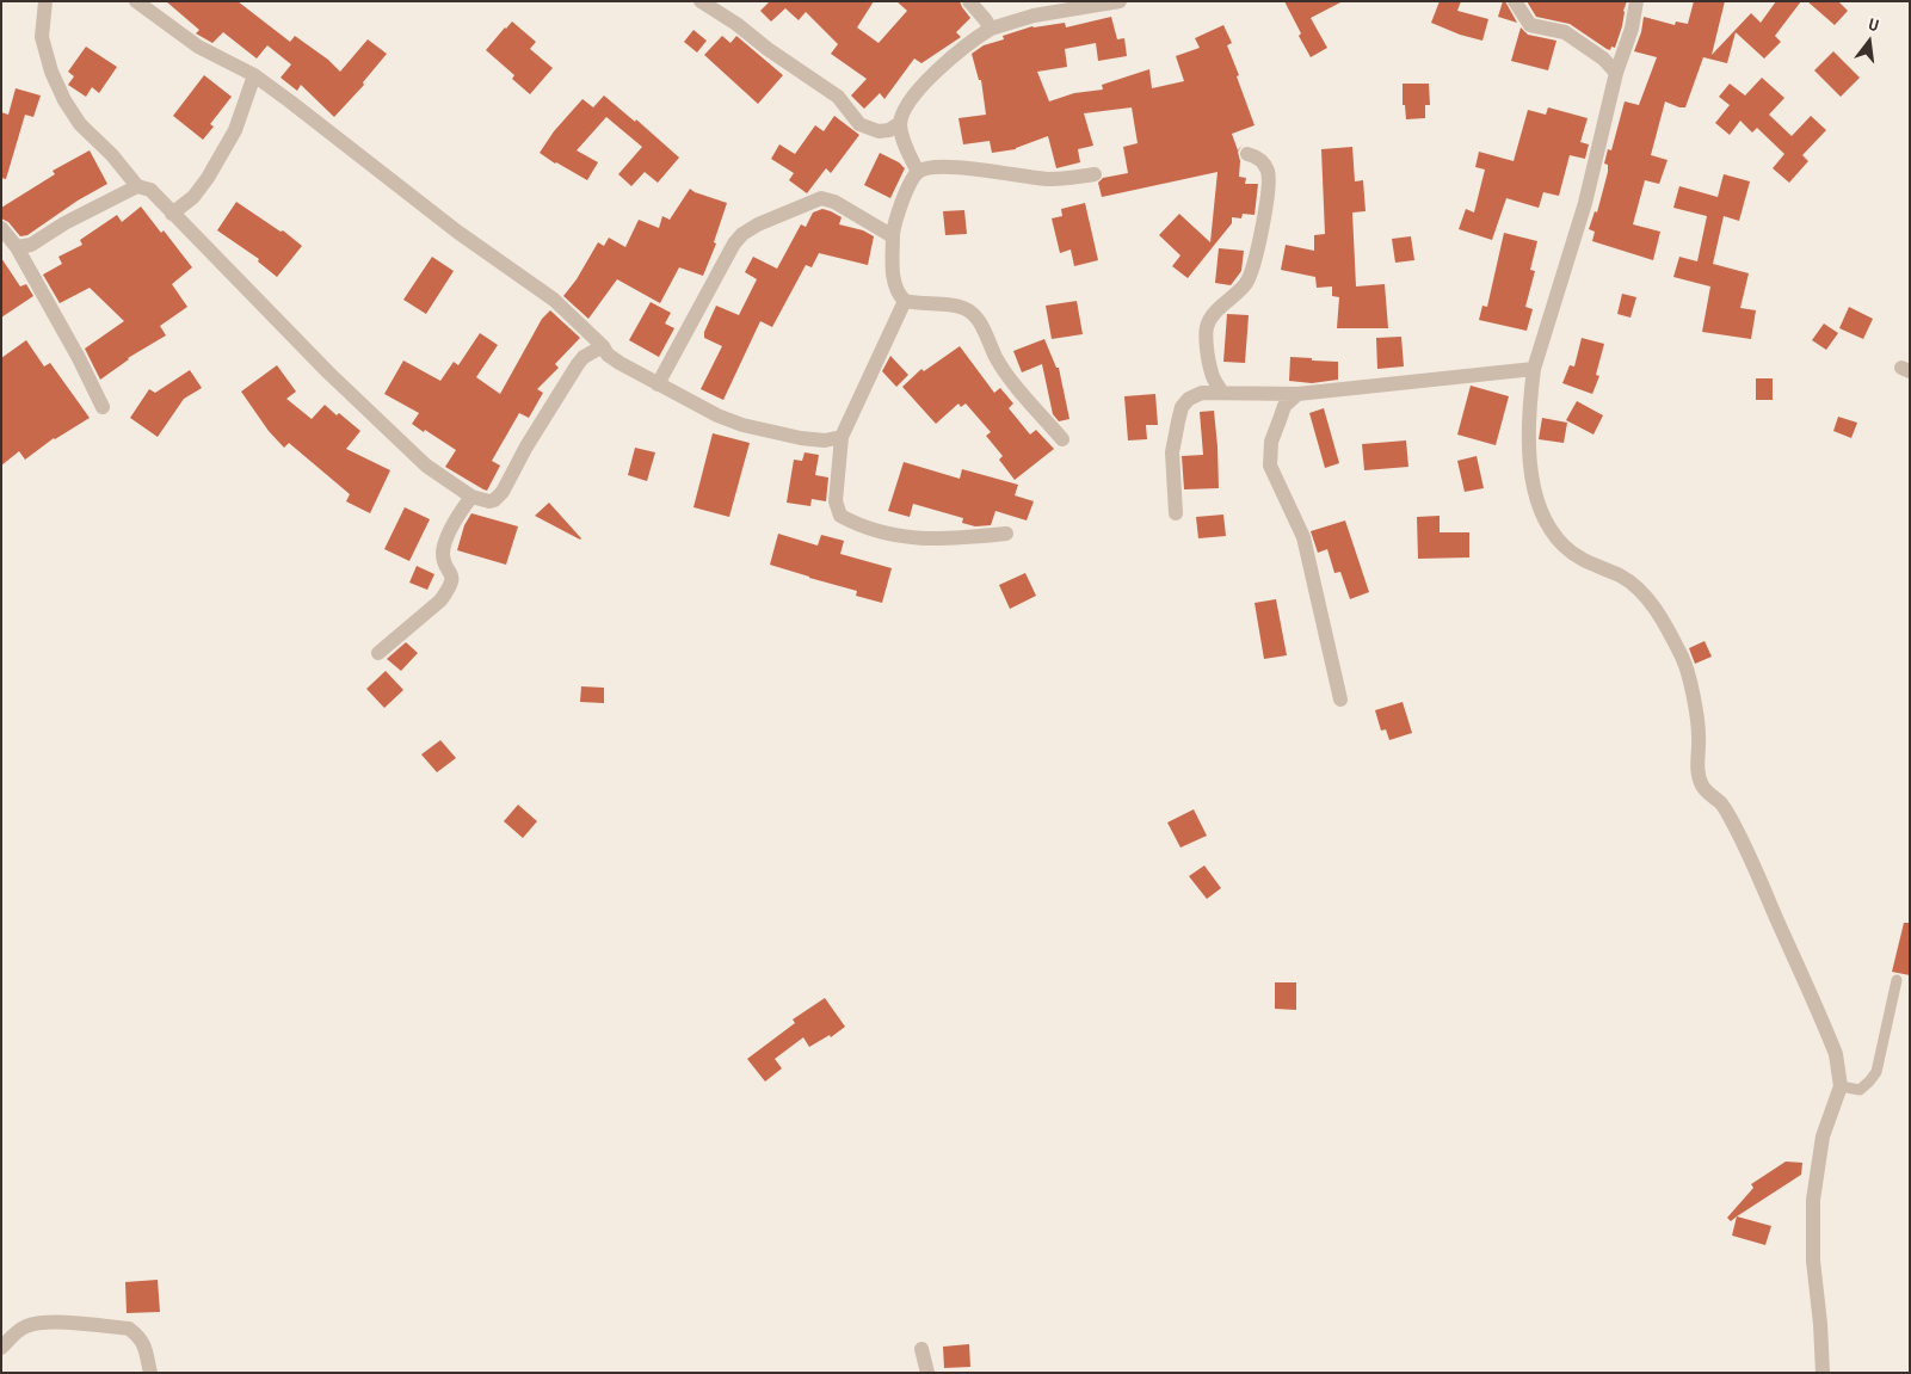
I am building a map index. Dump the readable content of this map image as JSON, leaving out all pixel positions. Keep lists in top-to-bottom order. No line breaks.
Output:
{"north":"top"}
